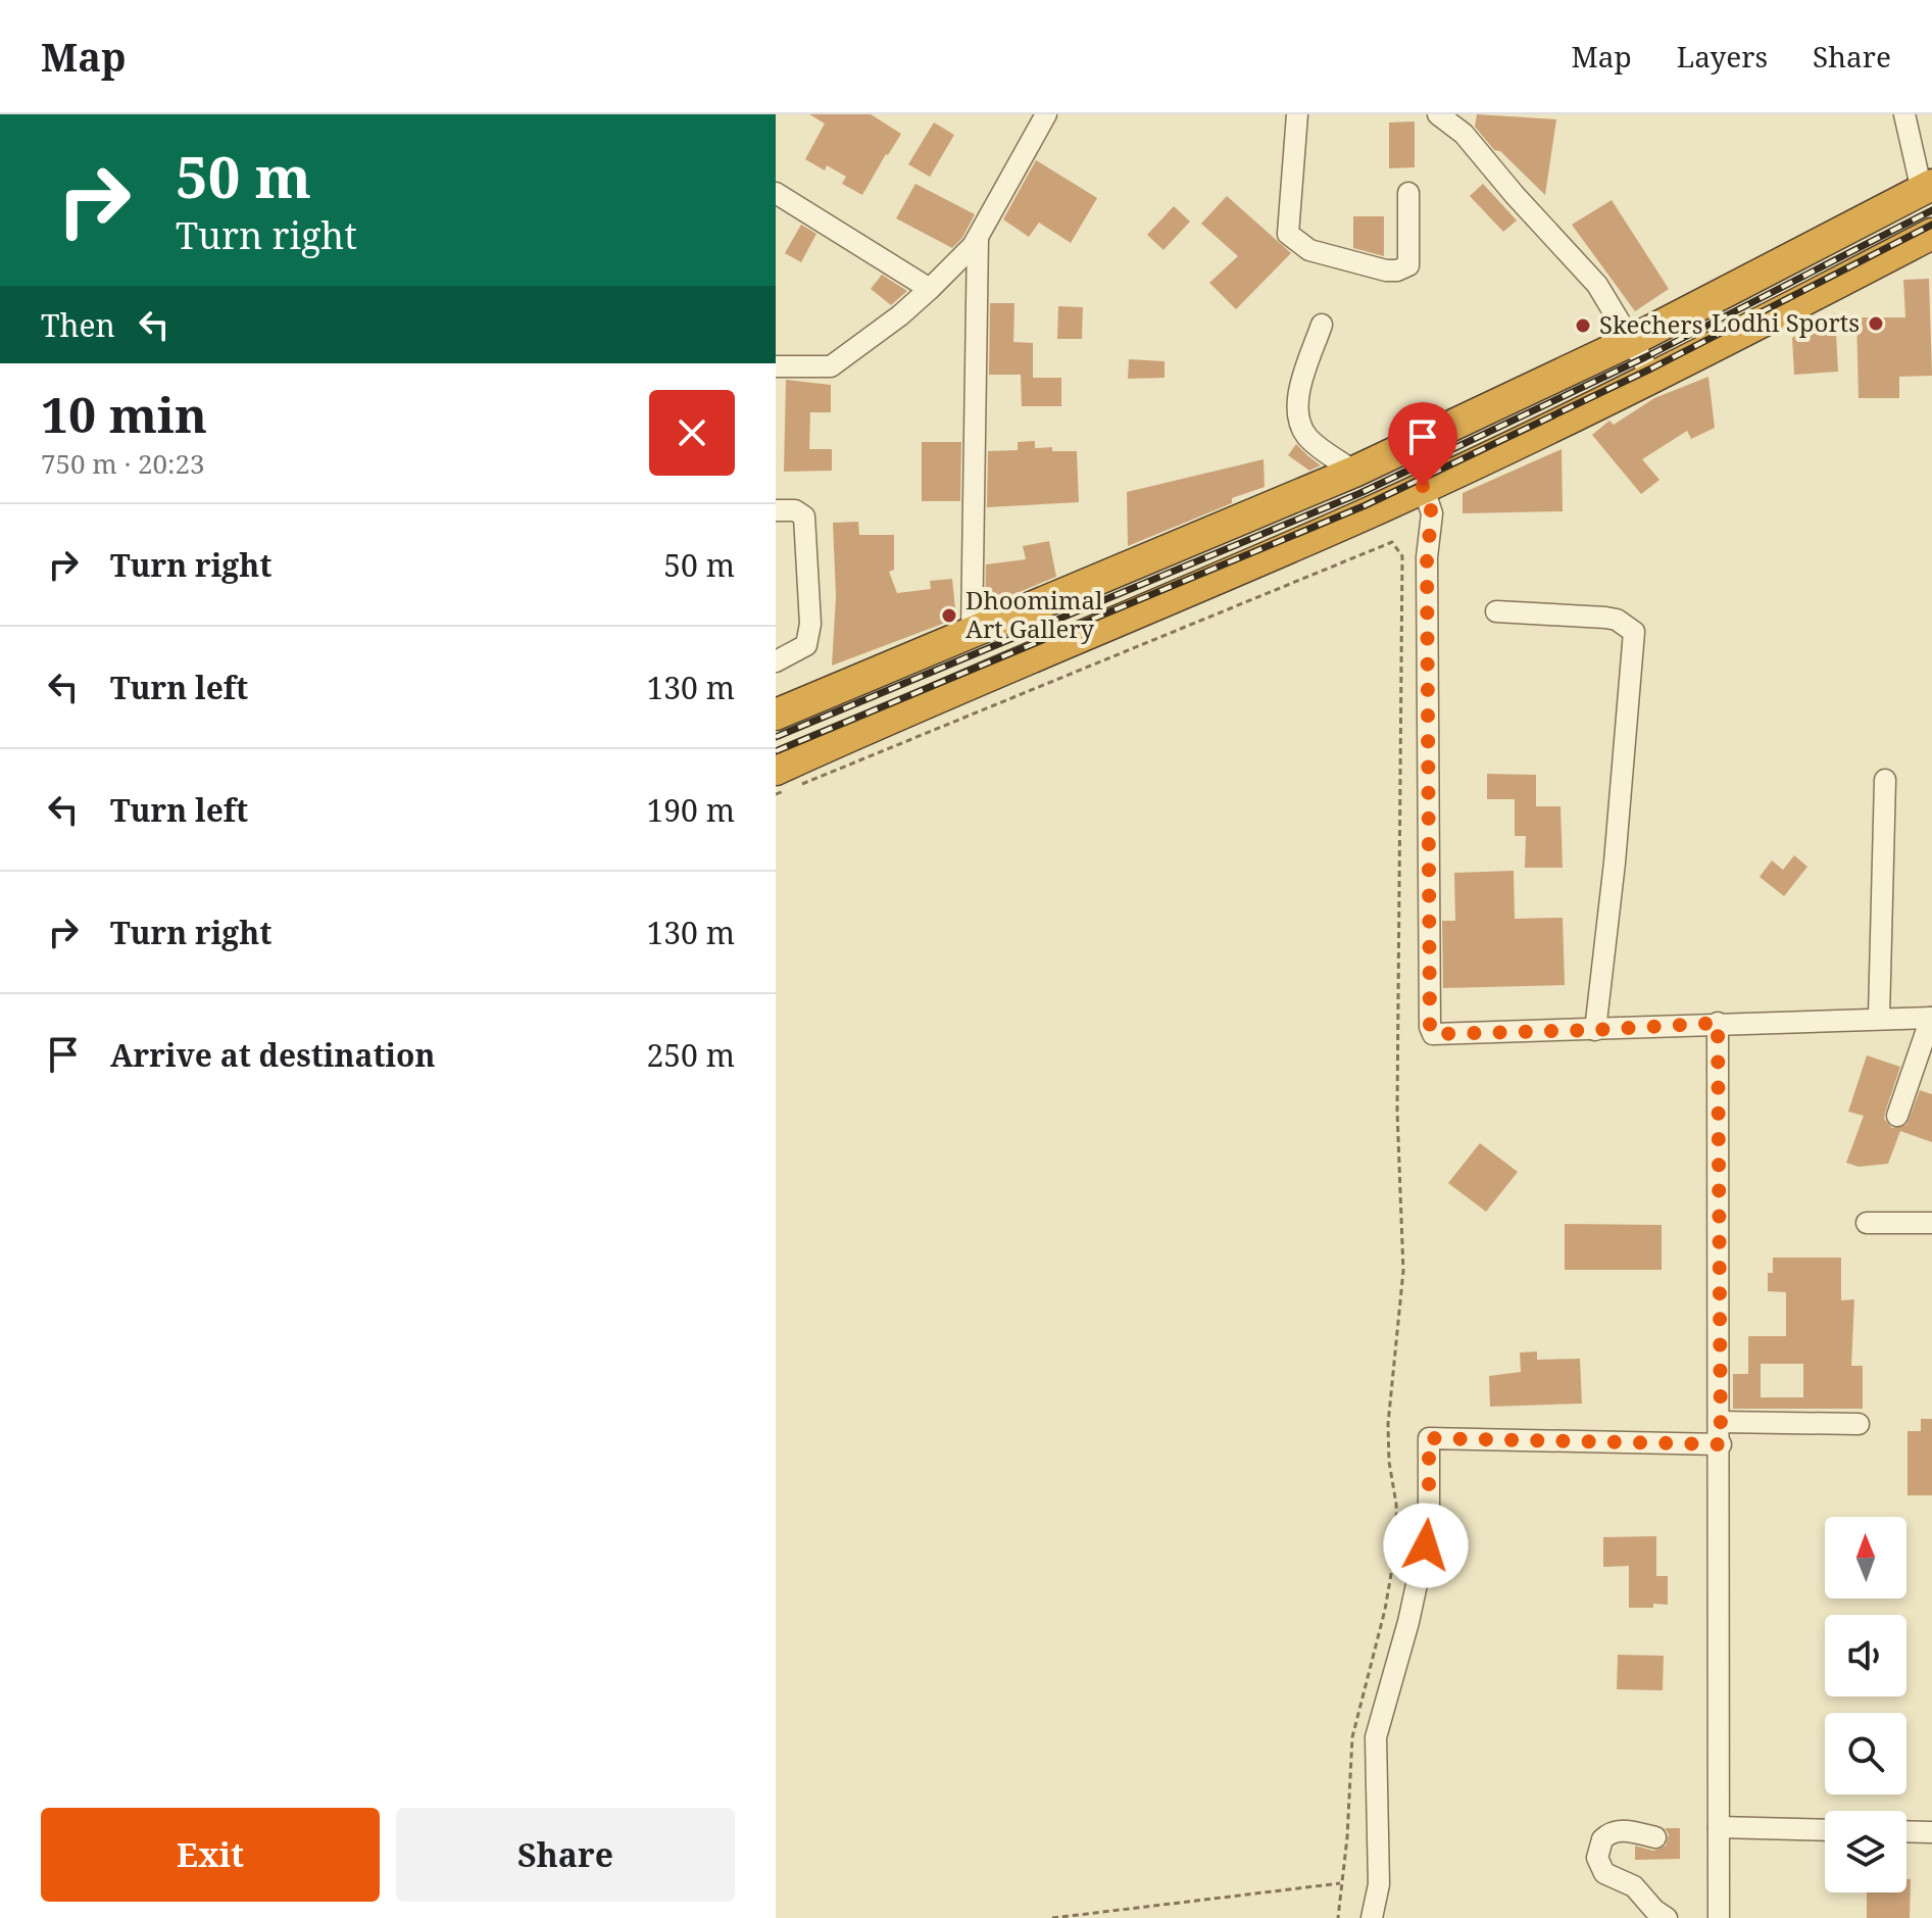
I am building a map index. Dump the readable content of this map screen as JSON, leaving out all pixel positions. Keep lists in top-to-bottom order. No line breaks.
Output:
{"places":["Lodhi Sports","Skechers","Dhoomimal Art Gallery"],"north":"top","page":{"header":"Map","nav":["Map","Layers","Share"],"turn":["50 m","Turn right"],"then":"Then","heading":["10 min","750 m · 20:23"],"list":[{"name":"Turn right","value":"50 m"},{"name":"Turn left","value":"130 m"},{"name":"Turn left","value":"190 m"},{"name":"Turn right","value":"130 m"},{"name":"Arrive at destination","value":"250 m"}],"buttons":["Exit","Share"]}}
